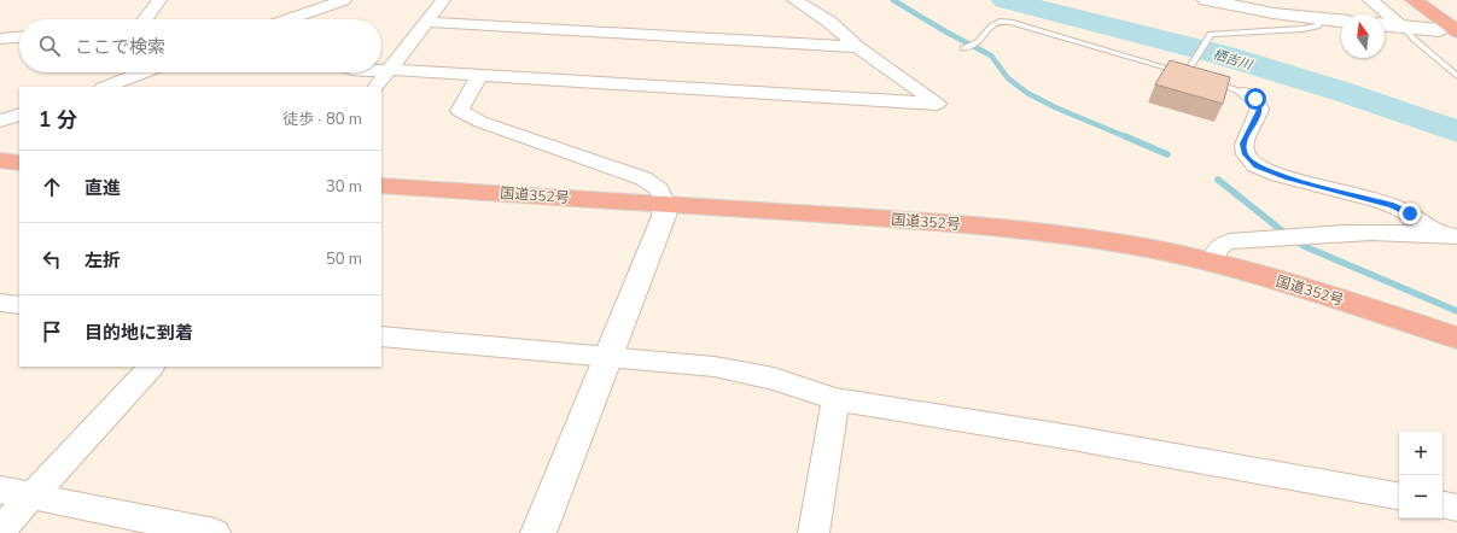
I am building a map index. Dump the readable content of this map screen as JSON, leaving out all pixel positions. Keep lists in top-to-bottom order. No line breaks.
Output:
{"streets":{"highway":["国道352号"]},"water":["栖吉川"],"north":"top","page":{"search":"ここで検索","heading":["1 分","徒歩 · 80 m"],"list":[["直進","30 m"],["左折","50 m"],"目的地に到着"],"map_buttons":["+","−"]}}
